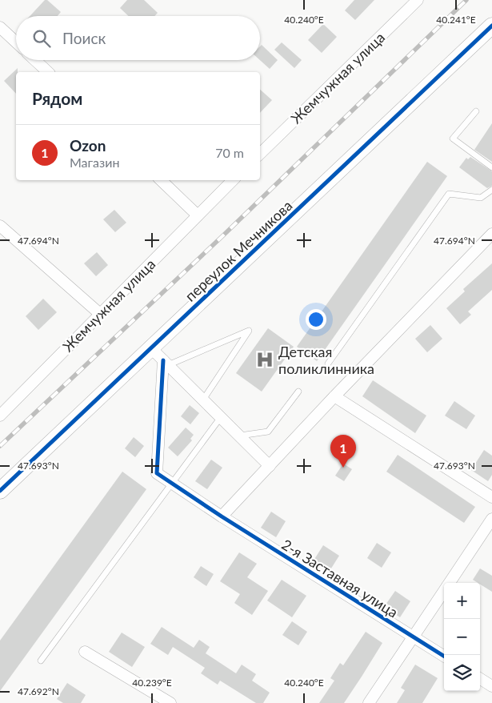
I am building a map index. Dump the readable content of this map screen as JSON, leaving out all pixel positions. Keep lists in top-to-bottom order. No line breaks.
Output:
{"streets":{"street":["Жемчужная улица","переулок Мечникова","2-я Заставная улица"]},"places":{"hospital":["Детская поликлинника"]},"page":{"search":"Поиск","heading":"Рядом","list":[{"mark":"1","name":"Ozon","note":"Магазин","value":"70 m"}],"pins":"1","map_buttons":["+","−"]},"coordinates":["40.240°E","40.241°E","47.694°N","47.693°N","40.239°E","47.692°N"]}
